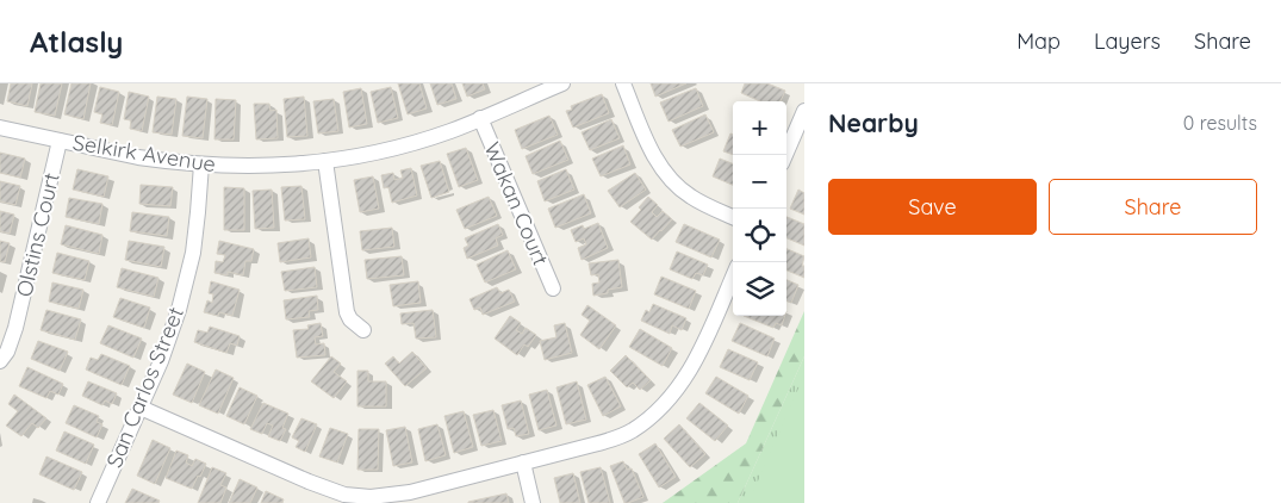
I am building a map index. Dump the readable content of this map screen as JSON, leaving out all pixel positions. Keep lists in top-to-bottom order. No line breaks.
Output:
{"streets":{"street":["Selkirk Avenue","Wakan Court","Olstins Court","San Carlos Street"]},"crossings":[["Selkirk Avenue","Wakan Court"],["Selkirk Avenue","Olstins Court"],["Selkirk Avenue","San Carlos Street"]],"page":{"header":"Atlasly","nav":["Map","Layers","Share"],"heading":["Nearby","0 results"],"map_buttons":["+","−"],"buttons":["Save","Share"]}}
